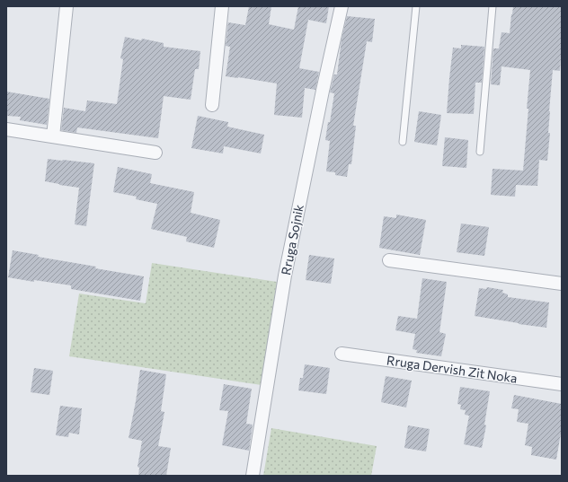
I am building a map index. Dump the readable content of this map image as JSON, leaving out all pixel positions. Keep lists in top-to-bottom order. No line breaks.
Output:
{"streets":{"street":["Rruga Sojnik","Rruga Dervish Zit Noka"]}}
